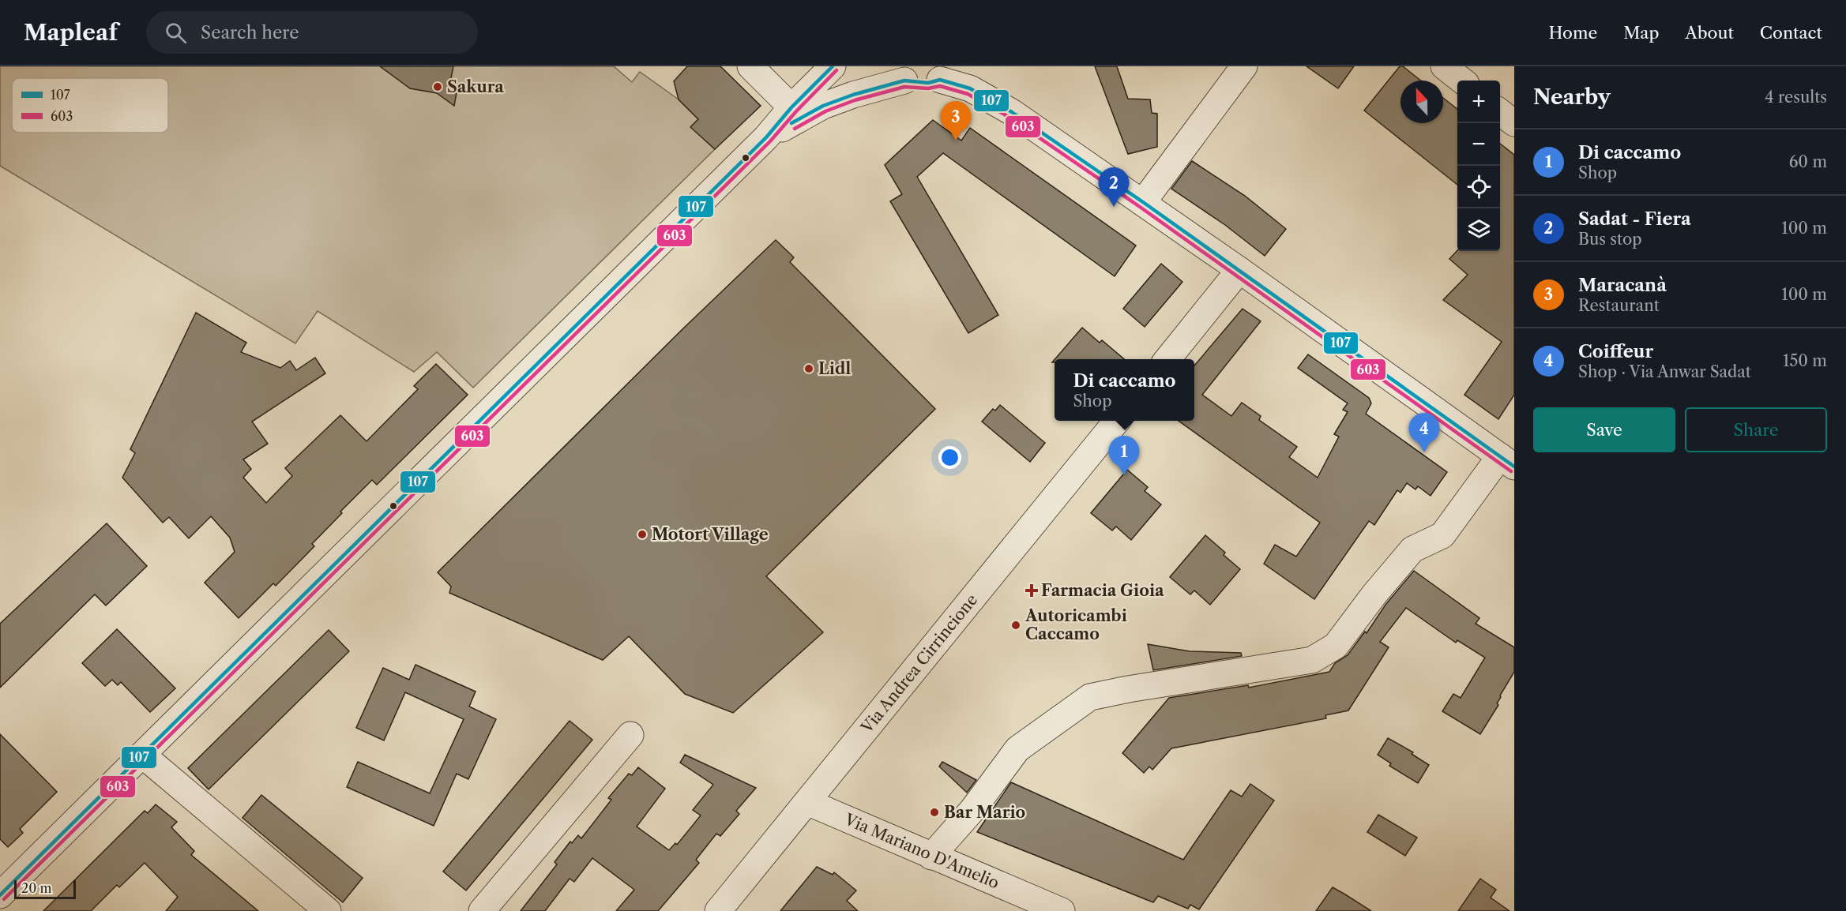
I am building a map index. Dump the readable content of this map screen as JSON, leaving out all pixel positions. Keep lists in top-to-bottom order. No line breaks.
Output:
{"streets":{"street":["Via Andrea Cirrincione","Via Mariano D'Amelio"]},"crossings":[["Via Andrea Cirrincione","Via Mariano D'Amelio"]],"places":{"other":["Sakura","Lidl","Motort Village","Autoricambi Caccamo","Bar Mario"],"health":["Farmacia Gioia"]},"lines":["transit line 107","transit line 603"],"legend":["107","603"],"scale_bar":"20 m","north":"top","page":{"header":"Mapleaf","search":"Search here","nav":["Home","Map","About","Contact"],"heading":["Nearby","4 results"],"map_buttons":["+","−"],"pins":["3","2","4","1"],"list":[{"mark":"1","name":"Di caccamo","note":"Shop","value":"60 m"},{"mark":"2","name":"Sadat - Fiera","note":"Bus stop","value":"100 m"},{"mark":"3","name":"Maracanà","note":"Restaurant","value":"100 m"},{"mark":"4","name":"Coiffeur","note":"Shop · Via Anwar Sadat","value":"150 m"}],"popup":["Di caccamo","Shop"],"buttons":["Save","Share"],"scale":"20 m"}}
